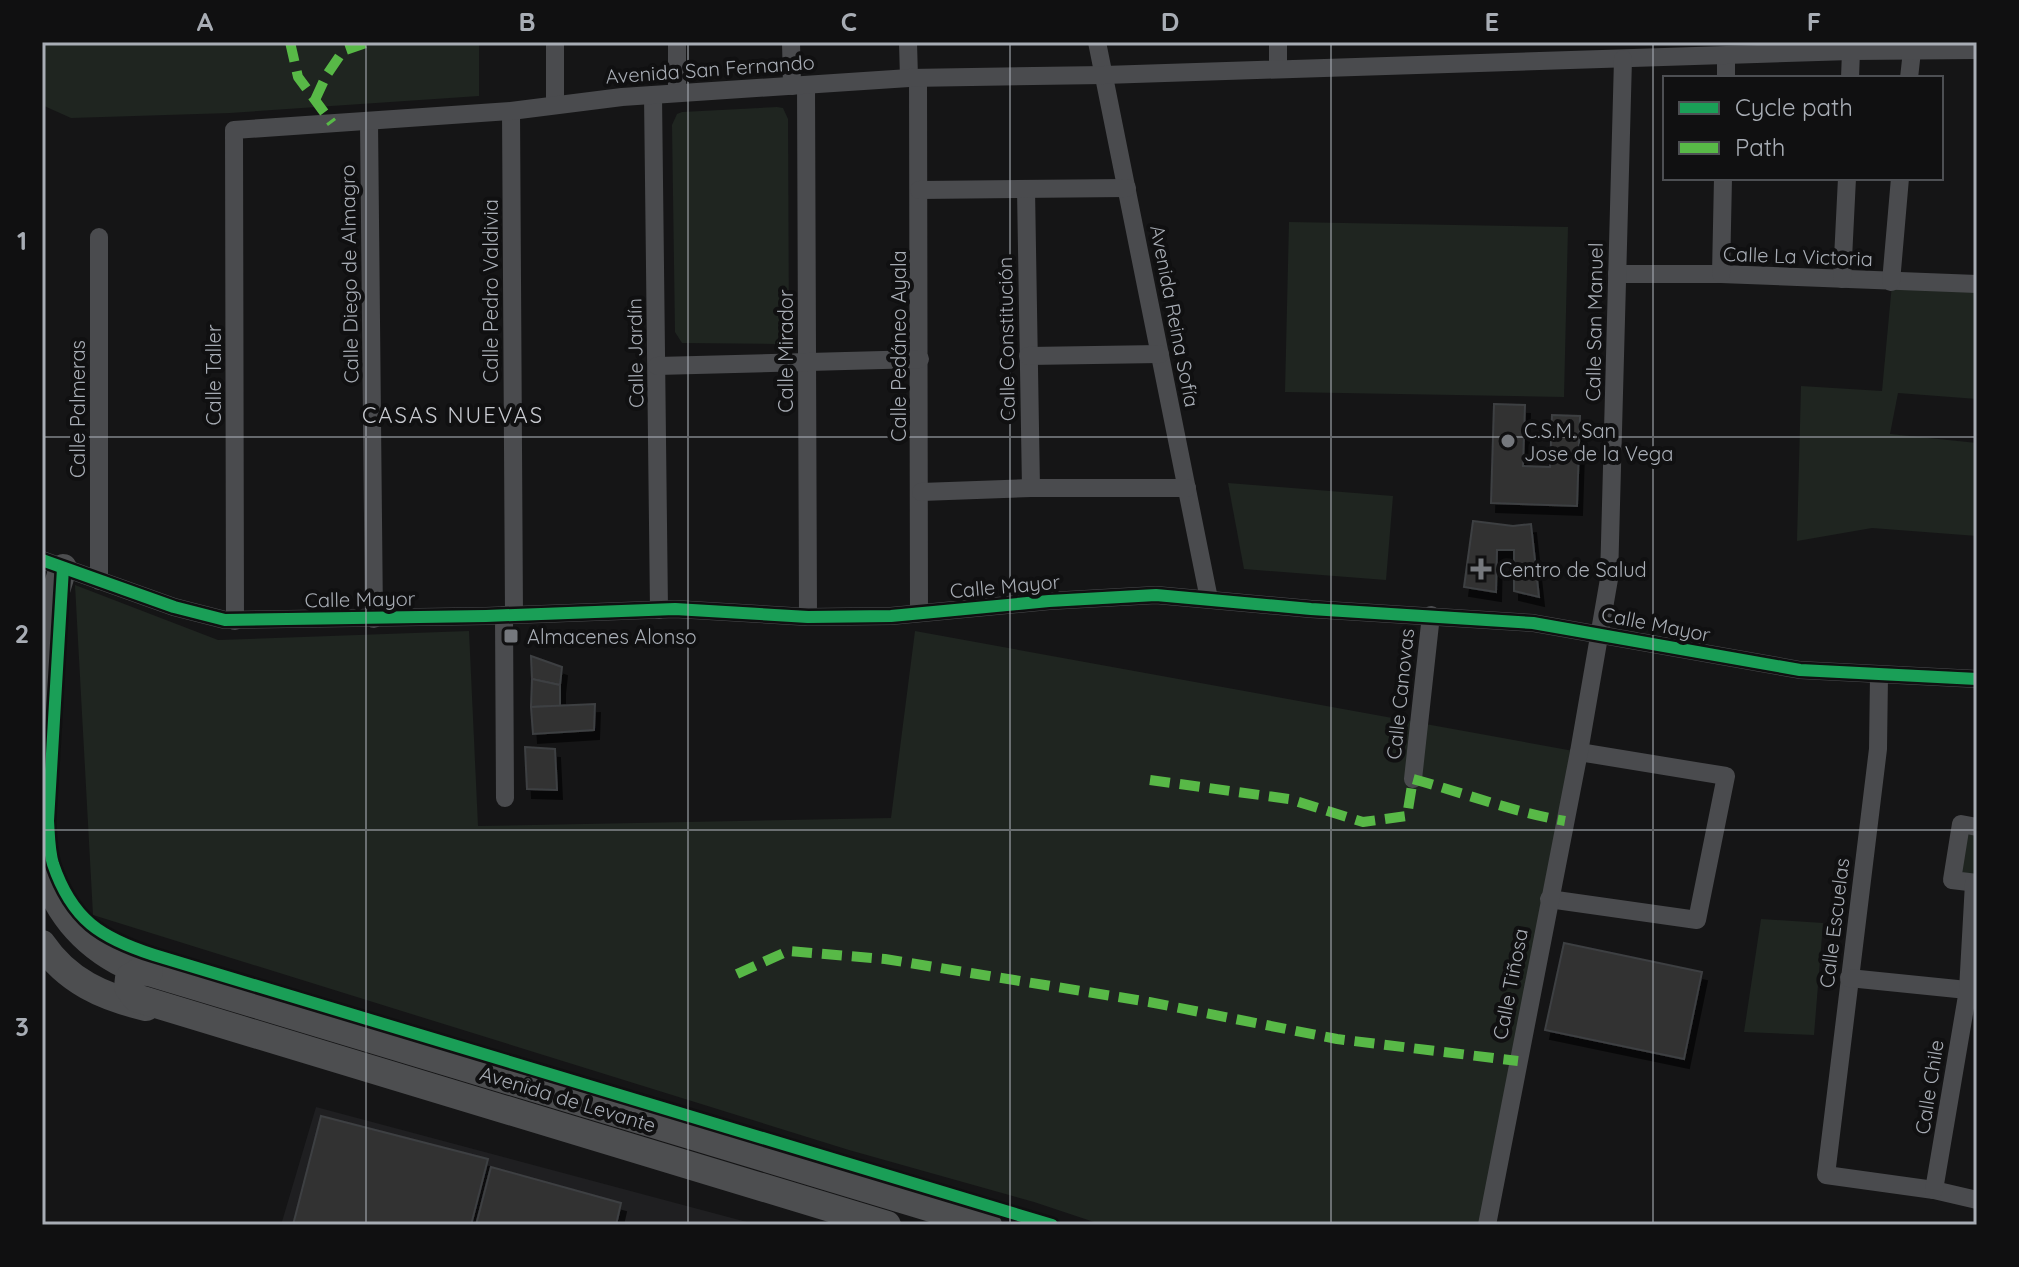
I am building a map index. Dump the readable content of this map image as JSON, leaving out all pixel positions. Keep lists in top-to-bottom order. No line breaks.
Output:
{"streets":{"main road":["Avenida de Levante"],"street":["Avenida San Fernando","Calle La Victoria","Calle Diego de Almagro","Calle Pedro Valdivia","Avenida Reina Sofía","Calle San Manuel","Calle Constitución","Calle Pedáneo Ayala","Calle Mirador","Calle Jardín","Calle Taller","Calle Palmeras","Calle Mayor","Calle Canovas","Calle Escuelas","Calle Tiñosa","Calle Chile"]},"crossings":[["Avenida San Fernando","Calle Diego de Almagro"],["Avenida San Fernando","Calle Pedro Valdivia"],["Avenida San Fernando","Avenida Reina Sofía"],["Avenida San Fernando","Calle San Manuel"],["Avenida San Fernando","Calle Pedáneo Ayala"],["Avenida San Fernando","Calle Mirador"],["Avenida San Fernando","Calle Jardín"],["Avenida San Fernando","Calle Taller"],["Calle La Victoria","Calle San Manuel"],["Calle Diego de Almagro","Calle Mayor"],["Calle Pedro Valdivia","Calle Mayor"],["Avenida Reina Sofía","Calle Mayor"],["Calle San Manuel","Calle Mayor"],["Calle San Manuel","Calle Tiñosa"],["Calle Pedáneo Ayala","Calle Mayor"],["Calle Mirador","Calle Mayor"],["Calle Jardín","Calle Mayor"],["Calle Taller","Calle Mayor"],["Calle Palmeras","Calle Mayor"],["Calle Mayor","Calle Canovas"],["Calle Mayor","Calle Escuelas"],["Calle Escuelas","Calle Chile"]],"districts":["CASAS NUEVAS"],"places":{"other":["C.S.M. San Jose de la Vega"],"health":["Centro de Salud"],"transit":["Almacenes Alonso"]},"legend":["Cycle path","Path"],"grid":{"columns":["A","B","C","D","E","F"],"rows":["1","2","3"]}}
